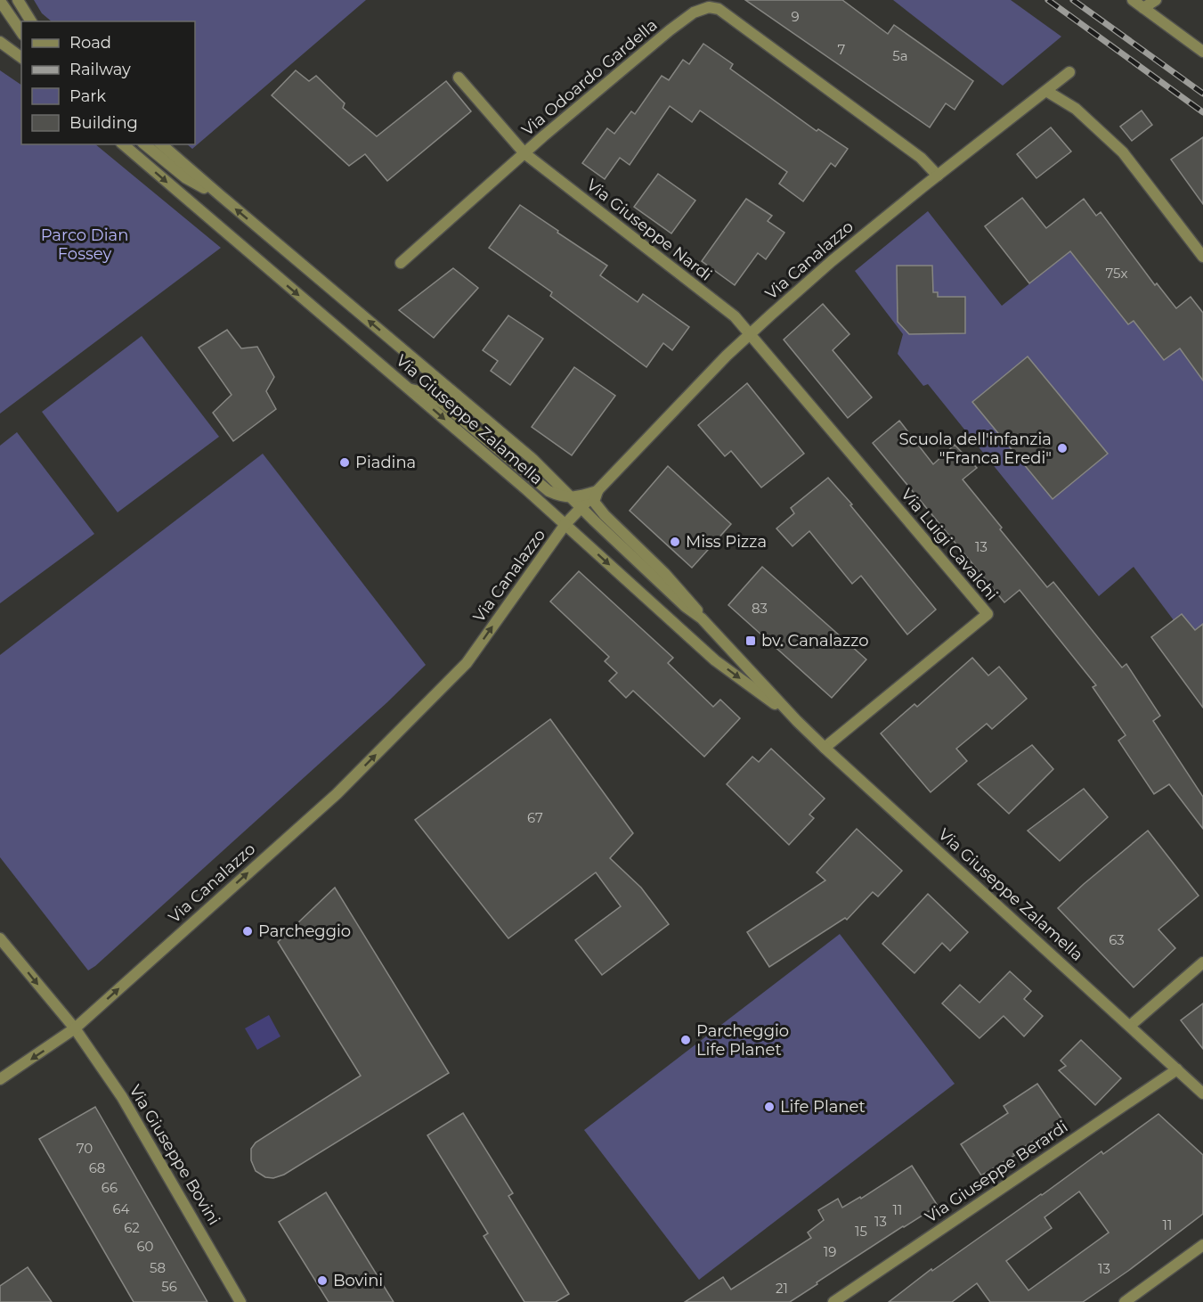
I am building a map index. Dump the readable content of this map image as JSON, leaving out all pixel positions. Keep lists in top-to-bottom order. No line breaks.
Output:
{"streets":{"street":["Via Odoardo Gardella","Via Giuseppe Nardi","Via Canalazzo","Via Giuseppe Zalamella","Via Luigi Cavalchi","Via Giuseppe Bovini","Via Giuseppe Berardi"]},"crossings":[["Via Odoardo Gardella","Via Giuseppe Nardi"],["Via Odoardo Gardella","Via Canalazzo"],["Via Giuseppe Nardi","Via Canalazzo"],["Via Giuseppe Nardi","Via Luigi Cavalchi"],["Via Canalazzo","Via Giuseppe Zalamella"],["Via Canalazzo","Via Luigi Cavalchi"],["Via Canalazzo","Via Giuseppe Bovini"],["Via Giuseppe Zalamella","Via Luigi Cavalchi"],["Via Giuseppe Zalamella","Via Giuseppe Berardi"]],"parks":["Parco Dian Fossey"],"places":{"other":["Scuola dell'infanzia \"Franca Eredi\"","Piadina","Miss Pizza","Parcheggio","Parcheggio Life Planet","Life Planet","Bovini"],"transit":["bv. Canalazzo"]},"house_numbers":["9","7","5a","75x","13","83","67","63","70","68","66","64","11","13","11","62","15","60","19","58","13","56","21"],"legend":["Road","Railway","Park","Building"]}
